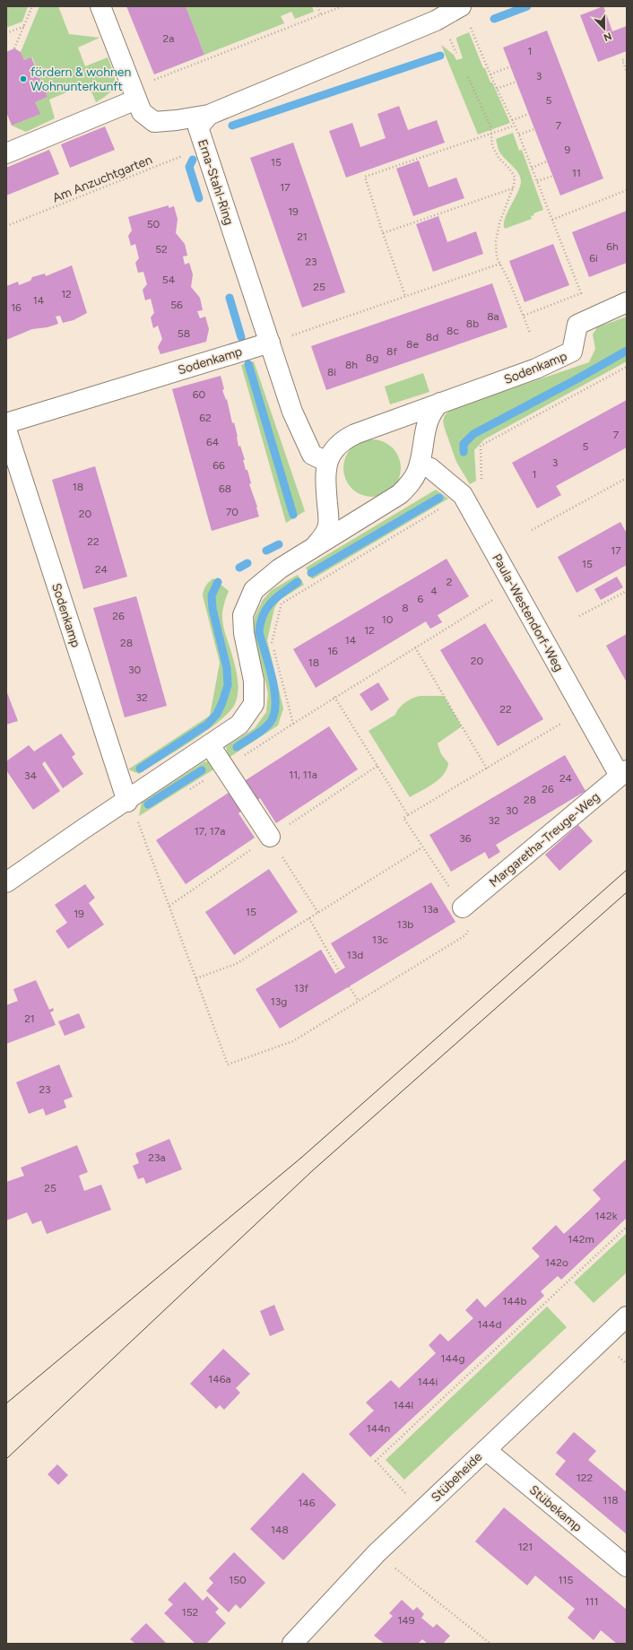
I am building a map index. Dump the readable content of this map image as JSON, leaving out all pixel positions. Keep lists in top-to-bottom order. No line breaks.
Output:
{"streets":{"street":["Erna-Stahl-Ring","Sodenkamp","Paula-Westendorf-Weg","Margaretha-Treuge-Weg","Stübeheide","Stübekamp"],"path":["Am Anzuchtgarten"]},"crossings":[["Am Anzuchtgarten","Erna-Stahl-Ring"],["Erna-Stahl-Ring","Sodenkamp"],["Sodenkamp","Paula-Westendorf-Weg"],["Paula-Westendorf-Weg","Margaretha-Treuge-Weg"],["Stübeheide","Stübekamp"]],"places":["fördern & wohnen Wohnunterkunft"],"house_numbers":["2a","1","3","5","7","9","15","11","17","19","50","21","6h","52","6i","23","54","25","12","14","56","16","8a","8b","8c","58","8d","8e","8f","8g","8h","8i","60","62","7","64","5","3","66","1","18","68","70","20","22","17","15","24","2","4","6","8","26","10","12","14","28","16","20","18","30","32","22","11, 11a","34","24","26","28","30","32","17, 17a","36","13a","15","19","13b","13c","13d","13f","13g","21","23","23a","25","142k","142m","142o","144b","144d","144g","146a","144i","144l","144n","122","118","146","148","121","150","115","111","152","149"],"north":"bottom"}
